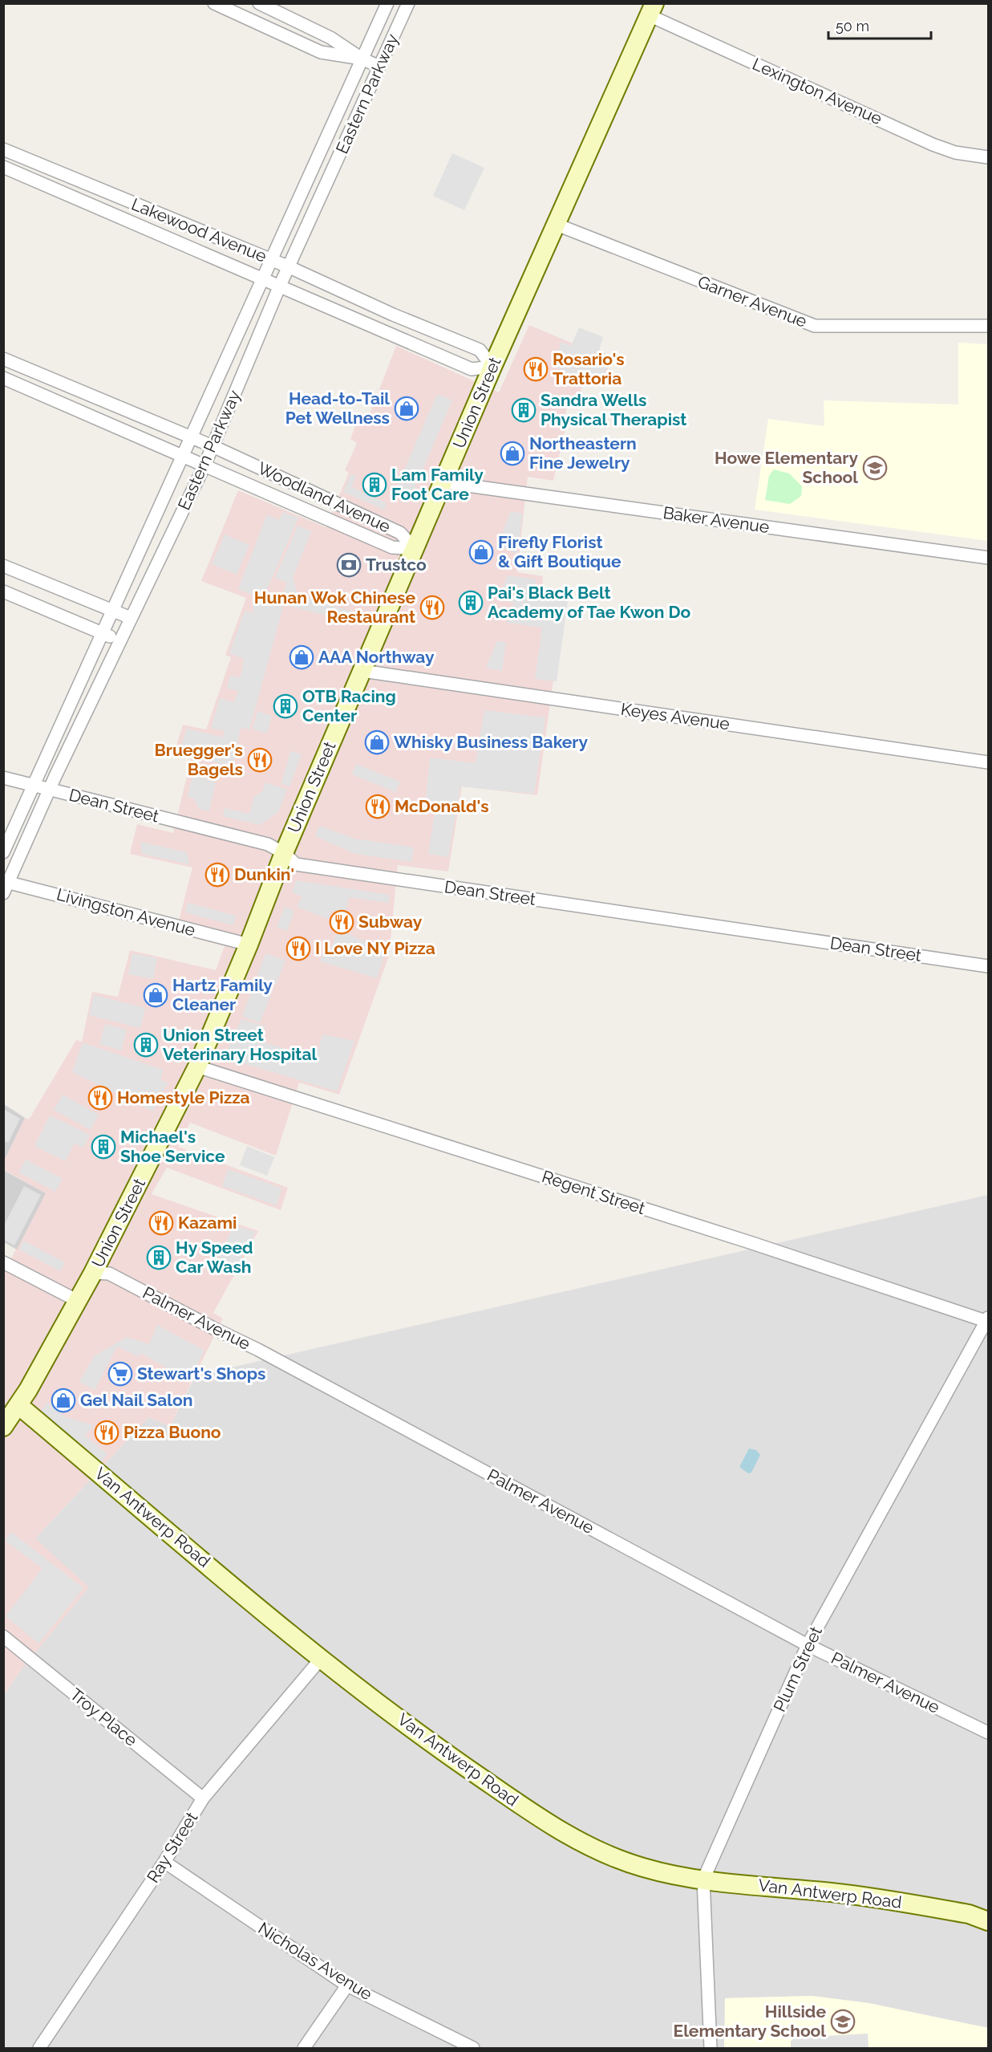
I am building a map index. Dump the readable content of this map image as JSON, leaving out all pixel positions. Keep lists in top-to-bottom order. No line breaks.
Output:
{"streets":{"main road":["Union Street","Van Antwerp Road"],"street":["Lexington Avenue","Eastern Parkway","Lakewood Avenue","Garner Avenue","Woodland Avenue","Baker Avenue","Keyes Avenue","Dean Street","Livingston Avenue","Regent Street","Palmer Avenue","Plum Street","Troy Place","Ray Street","Nicholas Avenue"]},"crossings":[["Lexington Avenue","Union Street"],["Eastern Parkway","Lakewood Avenue"],["Eastern Parkway","Woodland Avenue"],["Eastern Parkway","Dean Street"],["Eastern Parkway","Livingston Avenue"],["Lakewood Avenue","Union Street"],["Garner Avenue","Union Street"],["Union Street","Woodland Avenue"],["Union Street","Baker Avenue"],["Union Street","Keyes Avenue"],["Union Street","Dean Street"],["Union Street","Livingston Avenue"],["Union Street","Regent Street"],["Union Street","Palmer Avenue"],["Union Street","Van Antwerp Road"],["Regent Street","Plum Street"],["Palmer Avenue","Plum Street"],["Van Antwerp Road","Plum Street"],["Van Antwerp Road","Ray Street"],["Troy Place","Ray Street"],["Ray Street","Nicholas Avenue"]],"places":{"restaurant":["Rosario's Trattoria","Hunan Wok Chinese Restaurant","Bruegger's Bagels","McDonald's","Dunkin'","Subway","I Love NY Pizza","Homestyle Pizza","Kazami","Pizza Buono"],"shop":["Head-to-Tail Pet Wellness","Northeastern Fine Jewelry","Firefly Florist & Gift Boutique","AAA Northway","Whisky Business Bakery","Hartz Family Cleaner","Gel Nail Salon"],"building":["Sandra Wells Physical Therapist","Lam Family Foot Care","Pai's Black Belt Academy of Tae Kwon Do","OTB Racing Center","Union Street Veterinary Hospital","Michael's Shoe Service","Hy Speed Car Wash"],"school or university":["Howe Elementary School","Hillside Elementary School"],"bank":["Trustco"],"supermarket":["Stewart's Shops"]},"scale_bar":"50 m"}
